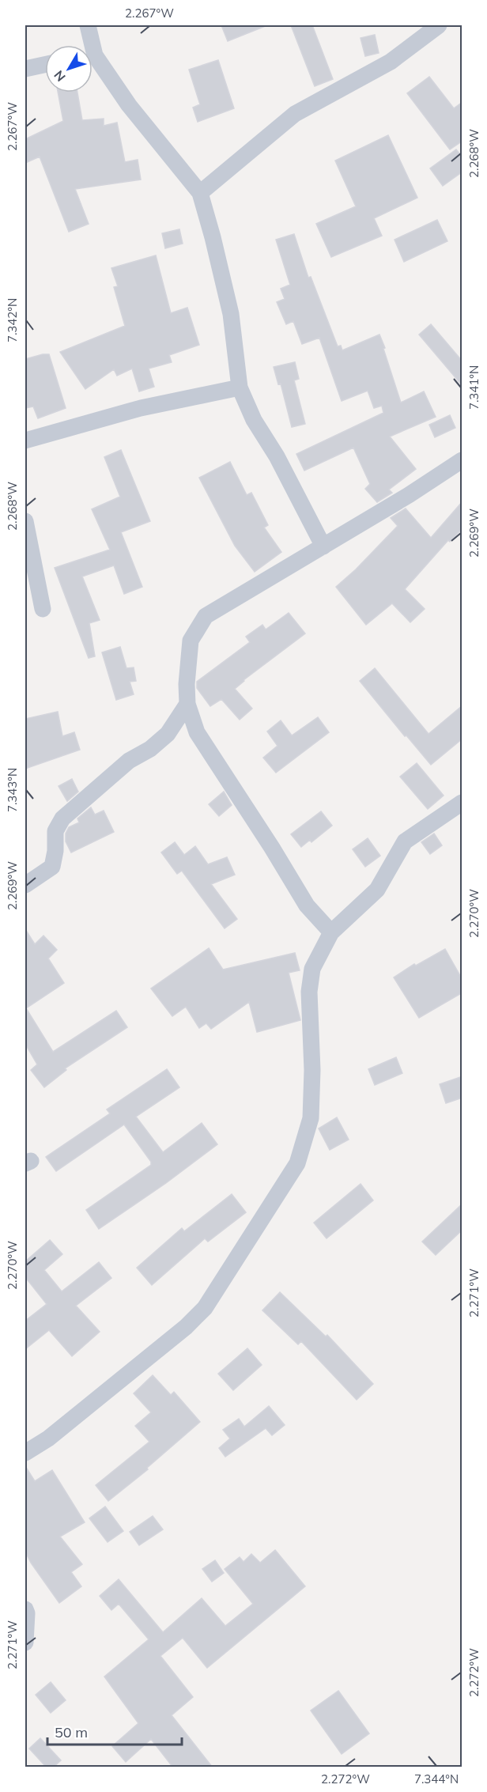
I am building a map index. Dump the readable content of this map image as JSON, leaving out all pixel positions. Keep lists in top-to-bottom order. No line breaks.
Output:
{"scale_bar":"50 m","north":"bottom left","coordinates":["2.267°W","2.268°W","7.342°N","7.341°N","2.269°W","7.343°N","2.270°W","2.271°W","2.272°W","7.344°N"]}
